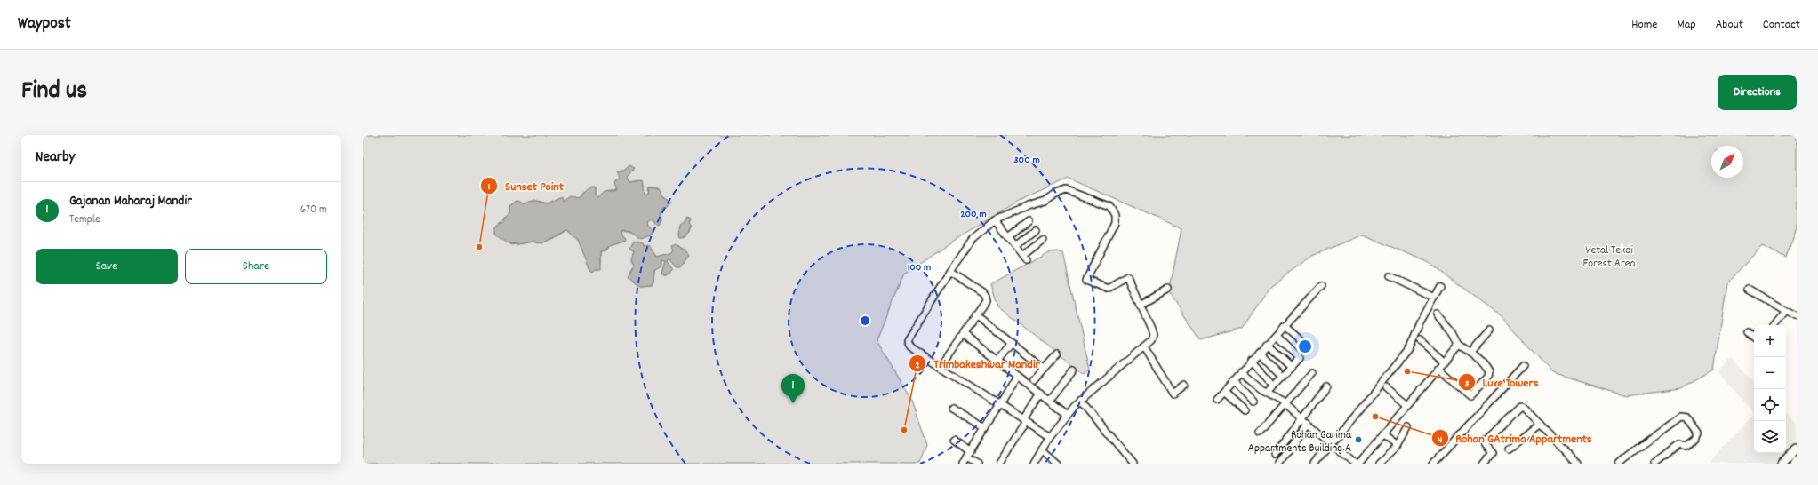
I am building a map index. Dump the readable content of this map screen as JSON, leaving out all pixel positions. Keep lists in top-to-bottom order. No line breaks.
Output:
{"parks":["Vetal Tekdi Forest Area"],"places":["Sunset Point","Luxe Towers","Rohan GAtrima Appartments","Trimbakeshwar Mandir","Rohan Garima Appartments Building A"],"north":"top right","page":{"header":"Waypost","nav":["Home","Map","About","Contact"],"title":"Find us","buttons":["Directions",["Save","Share"]],"heading":"Nearby","list":[{"mark":"1","name":"Gajanan Maharaj Mandir","note":"Temple","value":"670 m"}],"map_buttons":["+","−"],"pins":"1"},"rings":["300 m","200 m","100 m"]}
